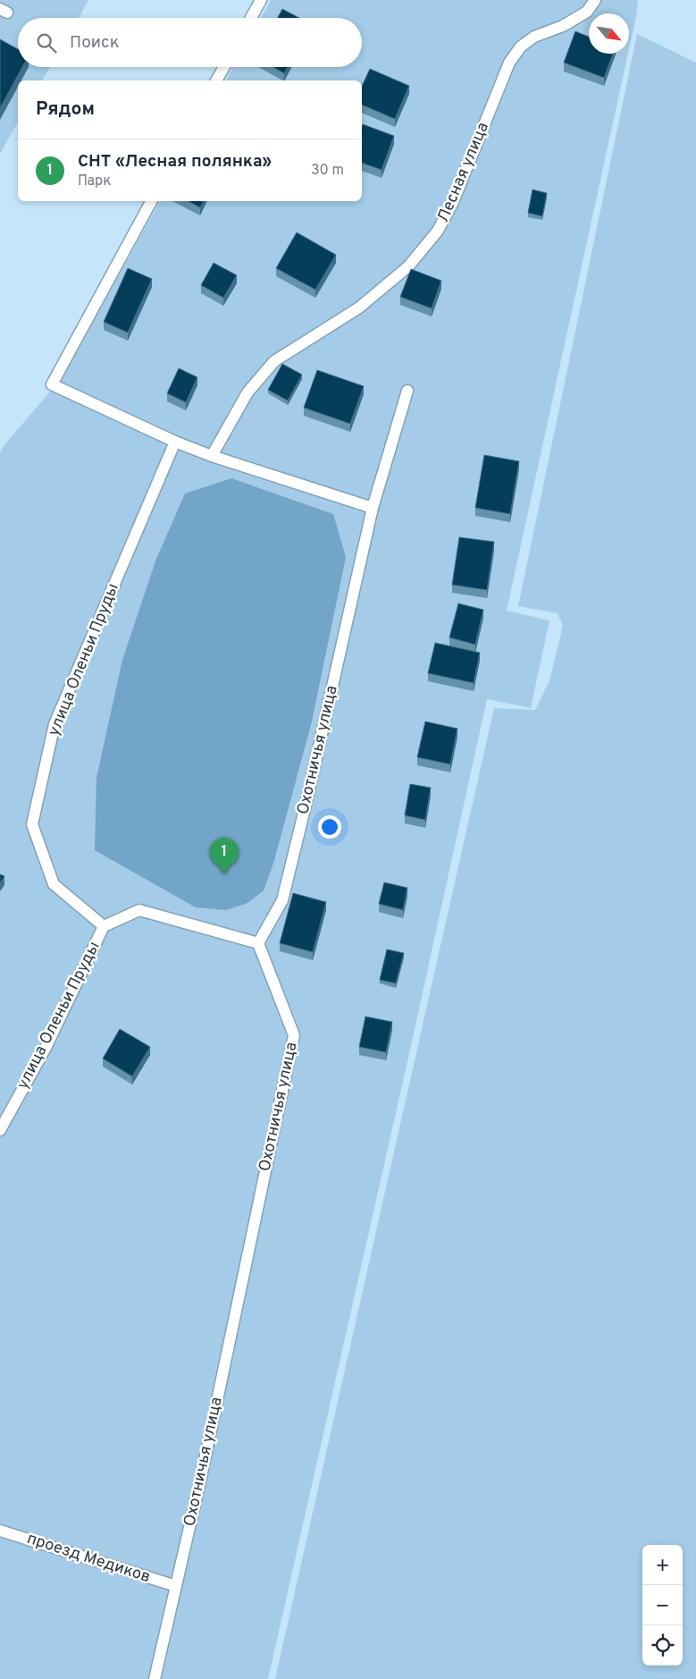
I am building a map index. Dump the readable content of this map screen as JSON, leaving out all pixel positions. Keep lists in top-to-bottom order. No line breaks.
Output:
{"streets":{"lane":["Лесная улица","улица Оленьи Пруды","Охотничья улица","проезд Медиков"]},"crossings":[["Охотничья улица","проезд Медиков"]],"north":"bottom right","page":{"search":"Поиск","heading":"Рядом","list":[{"mark":"1","name":"СНТ «Лесная полянка»","note":"Парк","value":"30 m"}],"pins":"1","map_buttons":["+","−"]}}
